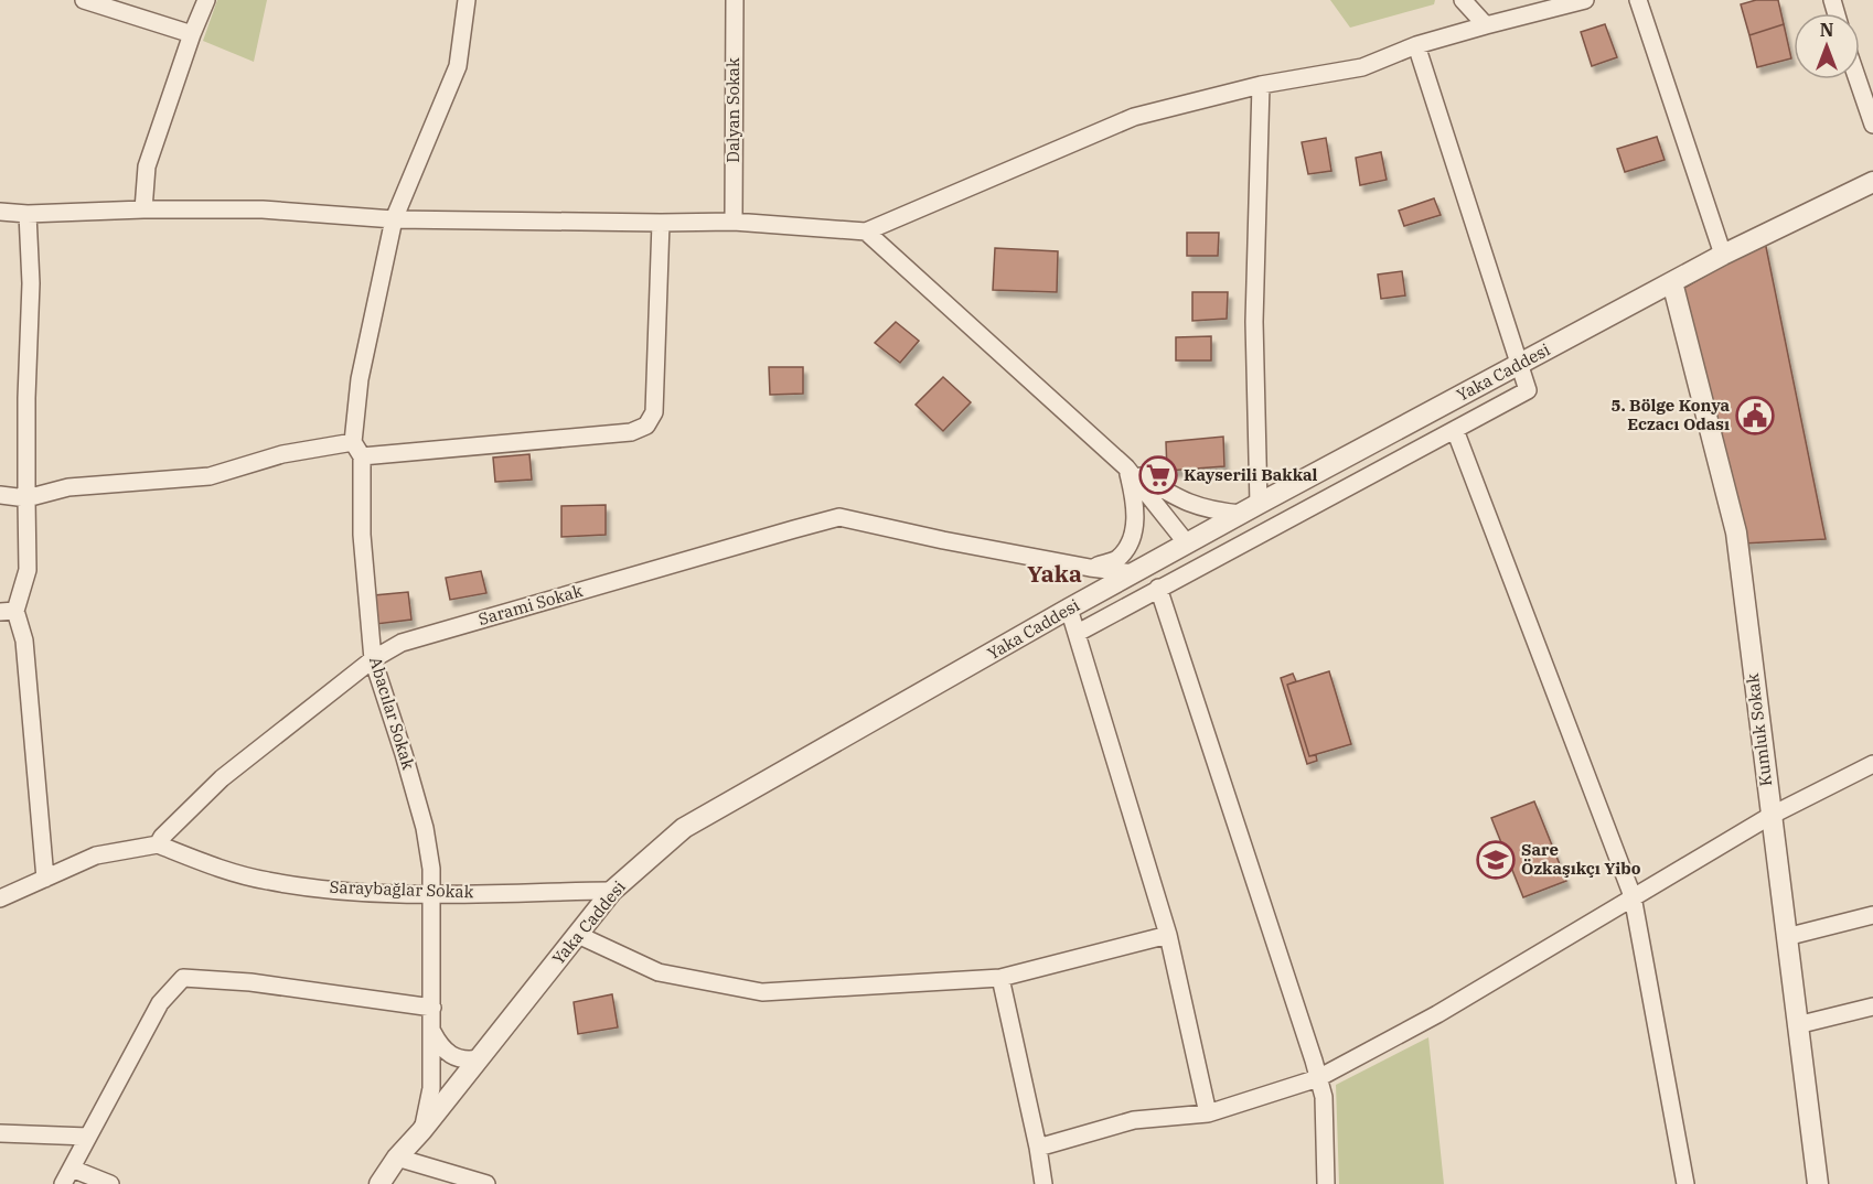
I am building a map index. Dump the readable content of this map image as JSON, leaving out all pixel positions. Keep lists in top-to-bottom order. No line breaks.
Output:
{"streets":{"street":["Dalyan Sokak","Yaka Caddesi","Sarami Sokak","Abacılar Sokak","Kumluk Sokak","Saraybağlar Sokak"]},"crossings":[["Yaka Caddesi","Sarami Sokak"],["Yaka Caddesi","Abacılar Sokak"],["Yaka Caddesi","Kumluk Sokak"],["Yaka Caddesi","Saraybağlar Sokak"],["Sarami Sokak","Abacılar Sokak"],["Sarami Sokak","Saraybağlar Sokak"],["Abacılar Sokak","Saraybağlar Sokak"]],"districts":["Yaka"],"places":{"public building":["5. Bölge Konya Eczacı Odası"],"supermarket":["Kayserili Bakkal"],"school or university":["Sare Özkaşıkçı Yibo"]},"north":"top"}
